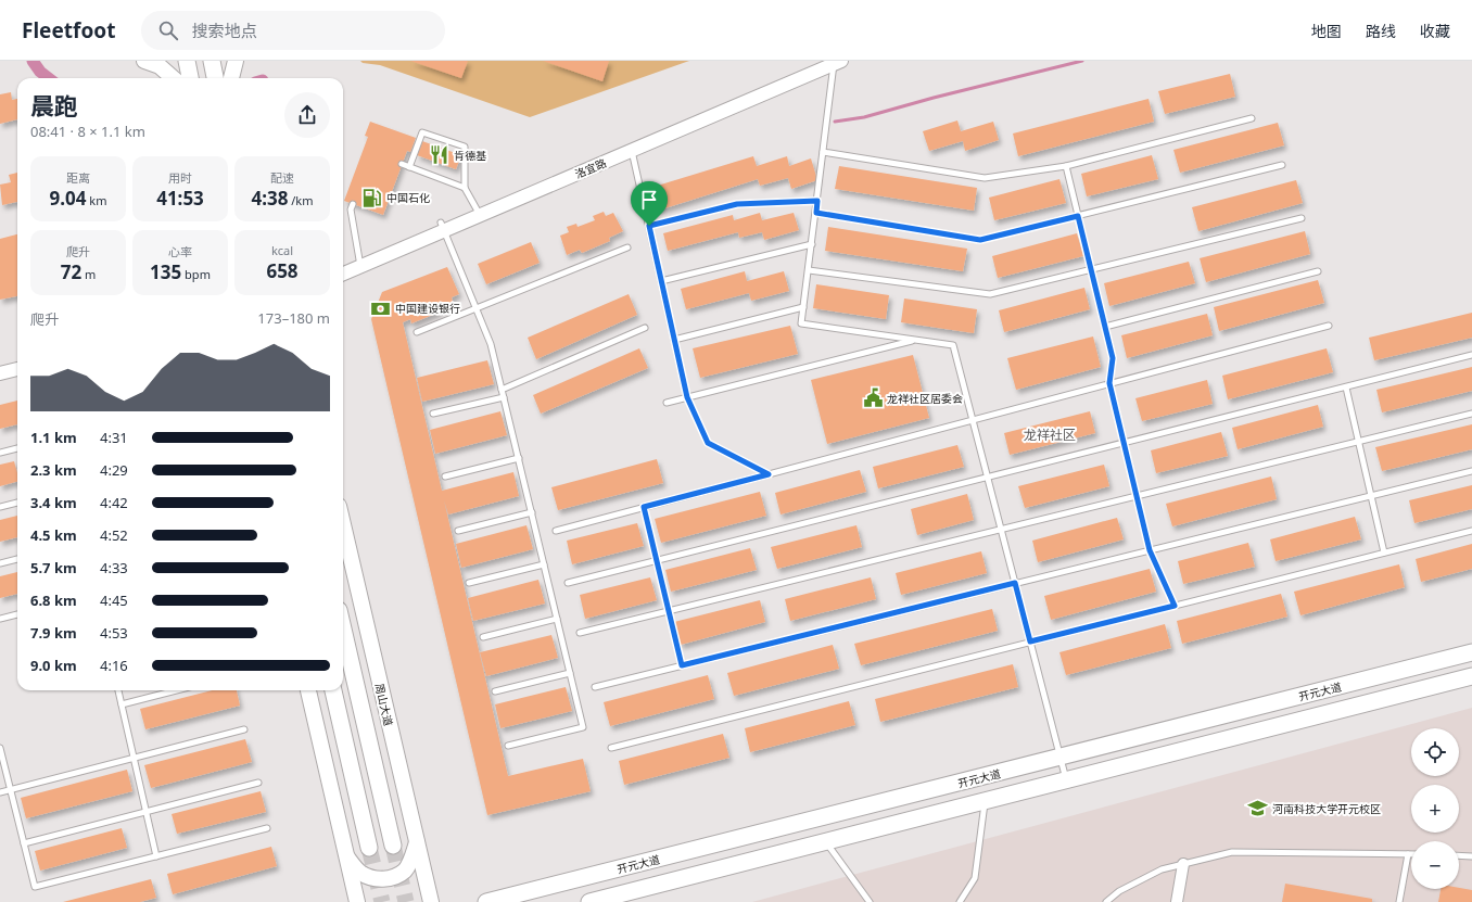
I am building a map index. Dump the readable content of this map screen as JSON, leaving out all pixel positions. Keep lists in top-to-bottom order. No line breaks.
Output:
{"streets":{"main road":["开元大道","周山大道"],"street":["洛宜路"]},"districts":["龙祥社区"],"places":{"restaurant":["肯德基"],"fuel station":["中国石化"],"bank":["中国建设银行"],"public building":["龙祥社区居委会"],"school or university":["河南科技大学开元校区"]},"page":{"header":"Fleetfoot","search":"搜索地点","nav":["地图","路线","收藏"],"heading":["晨跑","08:41 · 8 × 1.1 km"],"stats":[["距离","9.04 km"],["用时","41:53"],["配速","4:38 /km"],["爬升","72 m"],["心率","135 bpm"],["kcal","658"]],"chart":["爬升","173–180 m"],"list":[{"name":"1.1 km","note":"4:31"},{"name":"2.3 km","note":"4:29"},{"name":"3.4 km","note":"4:42"},{"name":"4.5 km","note":"4:52"},{"name":"5.7 km","note":"4:33"},{"name":"6.8 km","note":"4:45"},{"name":"7.9 km","note":"4:53"},{"name":"9.0 km","note":"4:16"}],"map_buttons":["+","−"]}}
